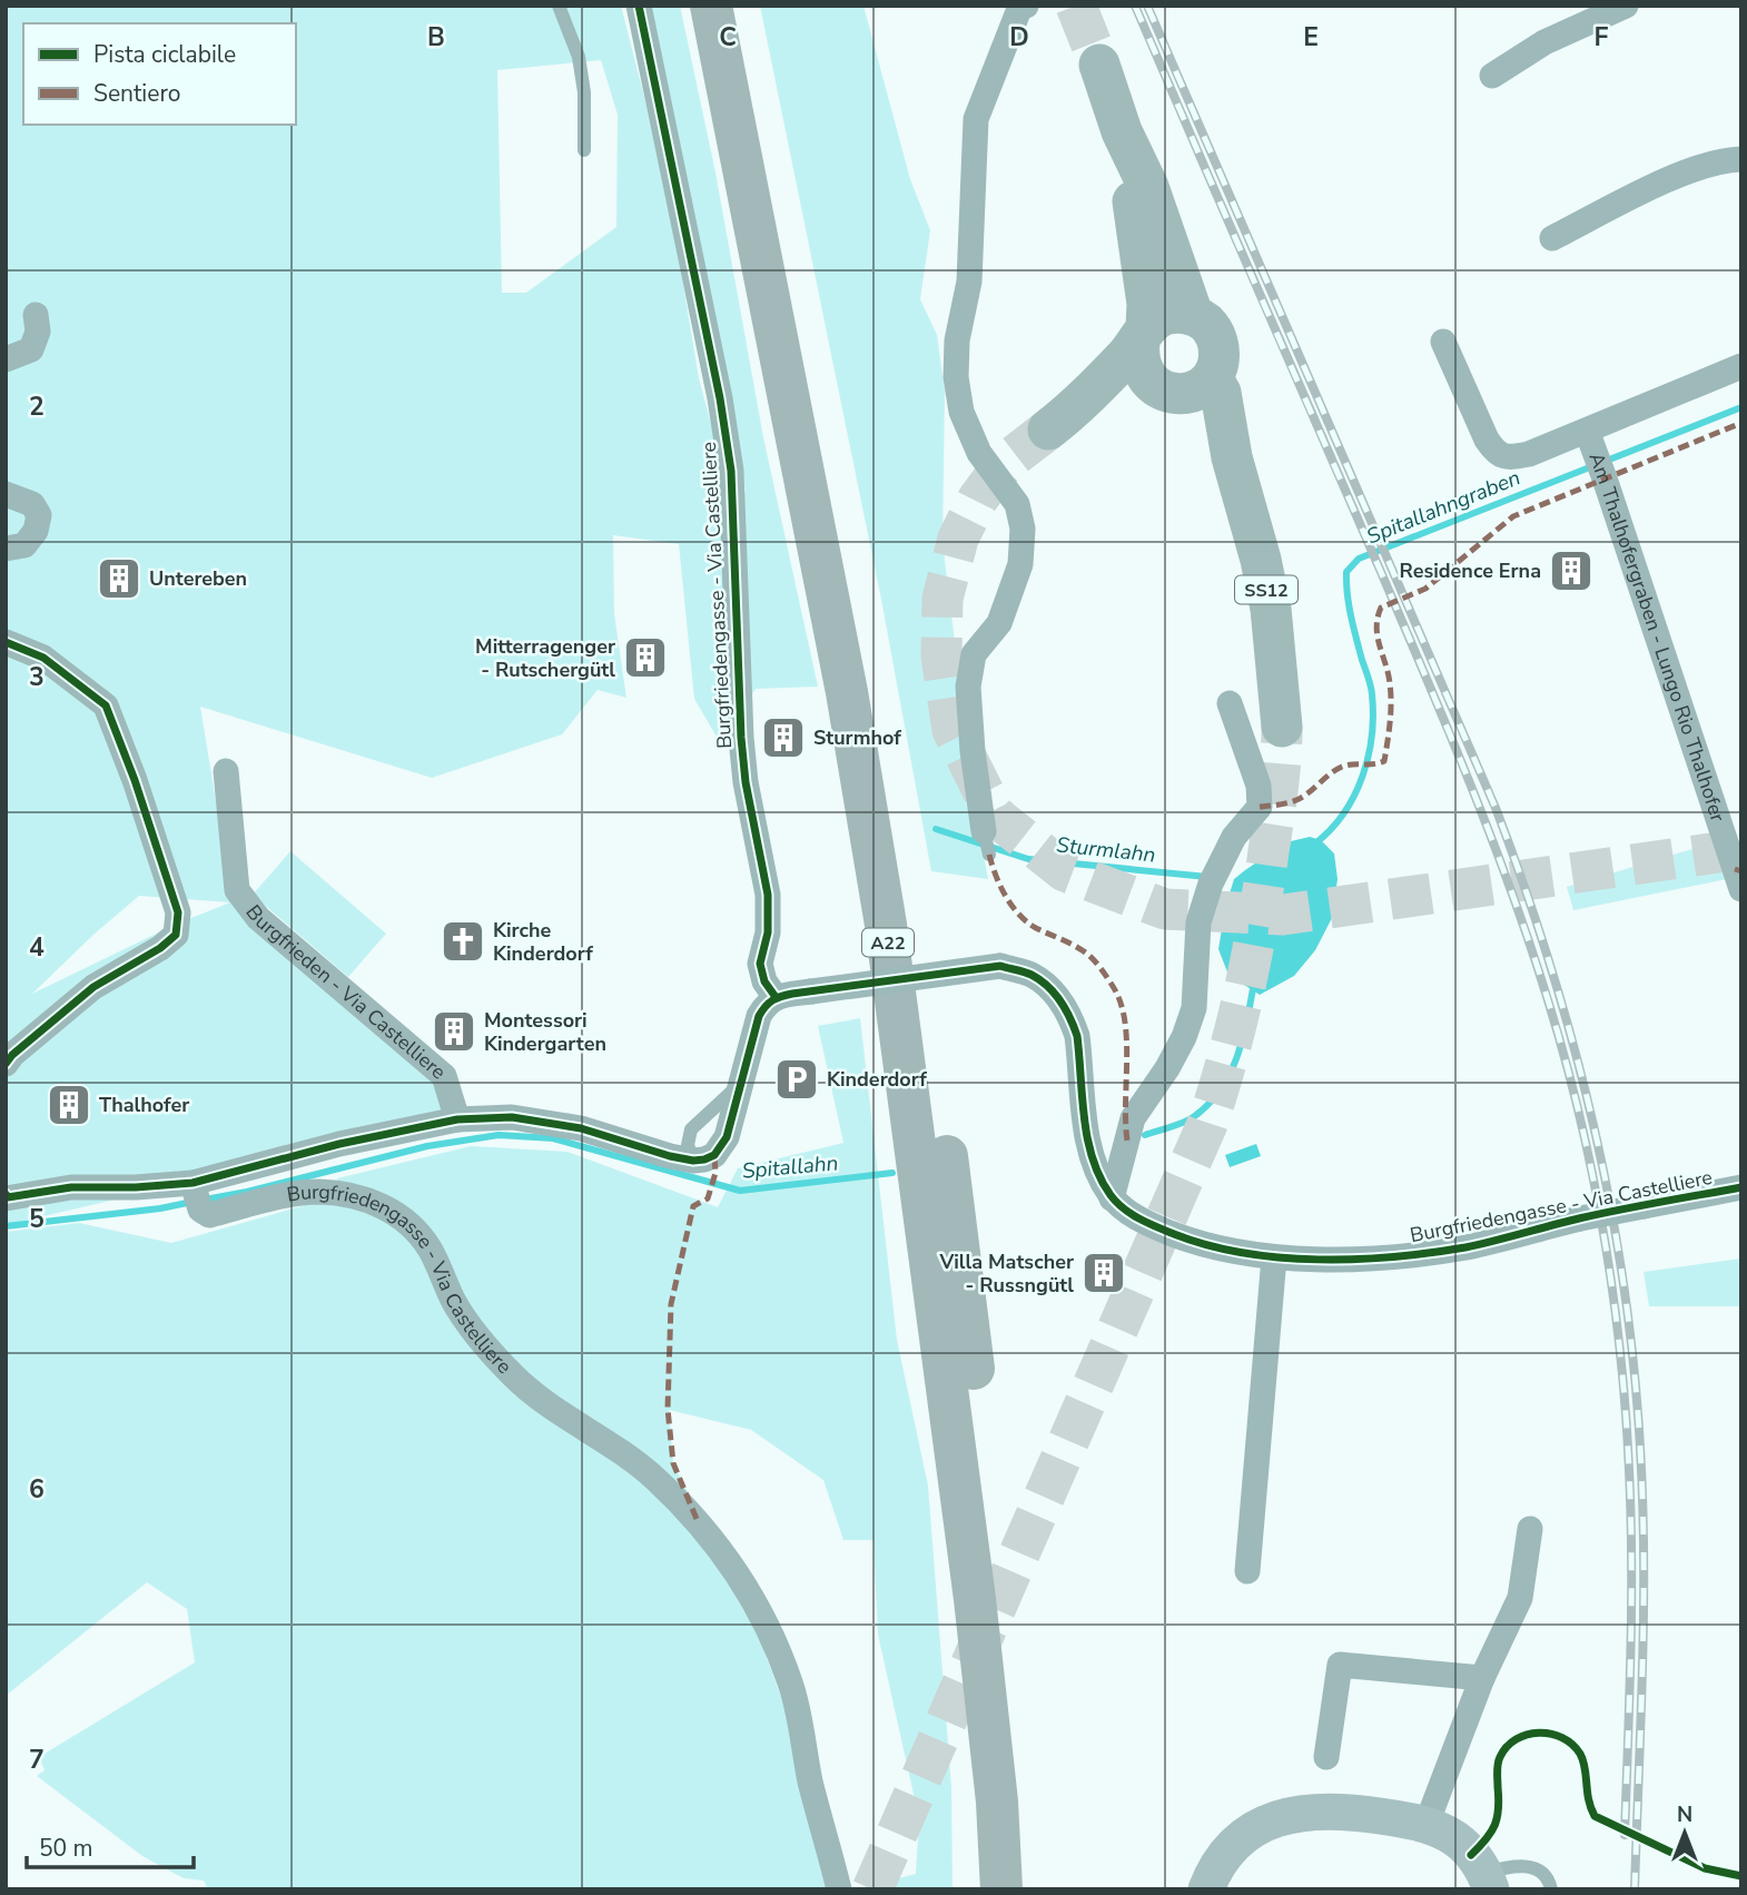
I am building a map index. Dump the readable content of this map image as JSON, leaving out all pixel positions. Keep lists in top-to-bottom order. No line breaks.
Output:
{"streets":{"highway":["A22"],"main road":["SS12"],"street":["Burgfriedengasse - Via Castelliere","Am Thalhofergraben - Lungo Rio Thalhofer","Burgfrieden - Via Castelliere"]},"crossings":[["Burgfriedengasse - Via Castelliere","Burgfrieden - Via Castelliere"]],"water":["Spitallahngraben","Sturmlahn","Spitallahn"],"places":{"building":["Residence Erna","Untereben","Mitterragenger - Rutschergütl","Sturmhof","Montessori Kindergarten","Thalhofer","Villa Matscher - Russngütl"],"church":["Kirche Kinderdorf"],"parking":["Kinderdorf"]},"legend":["Pista ciclabile","Sentiero"],"scale_bar":"50 m","north":"top","grid":{"columns":["B","C","D","E","F"],"rows":["2","3","4","5","6","7"]}}
